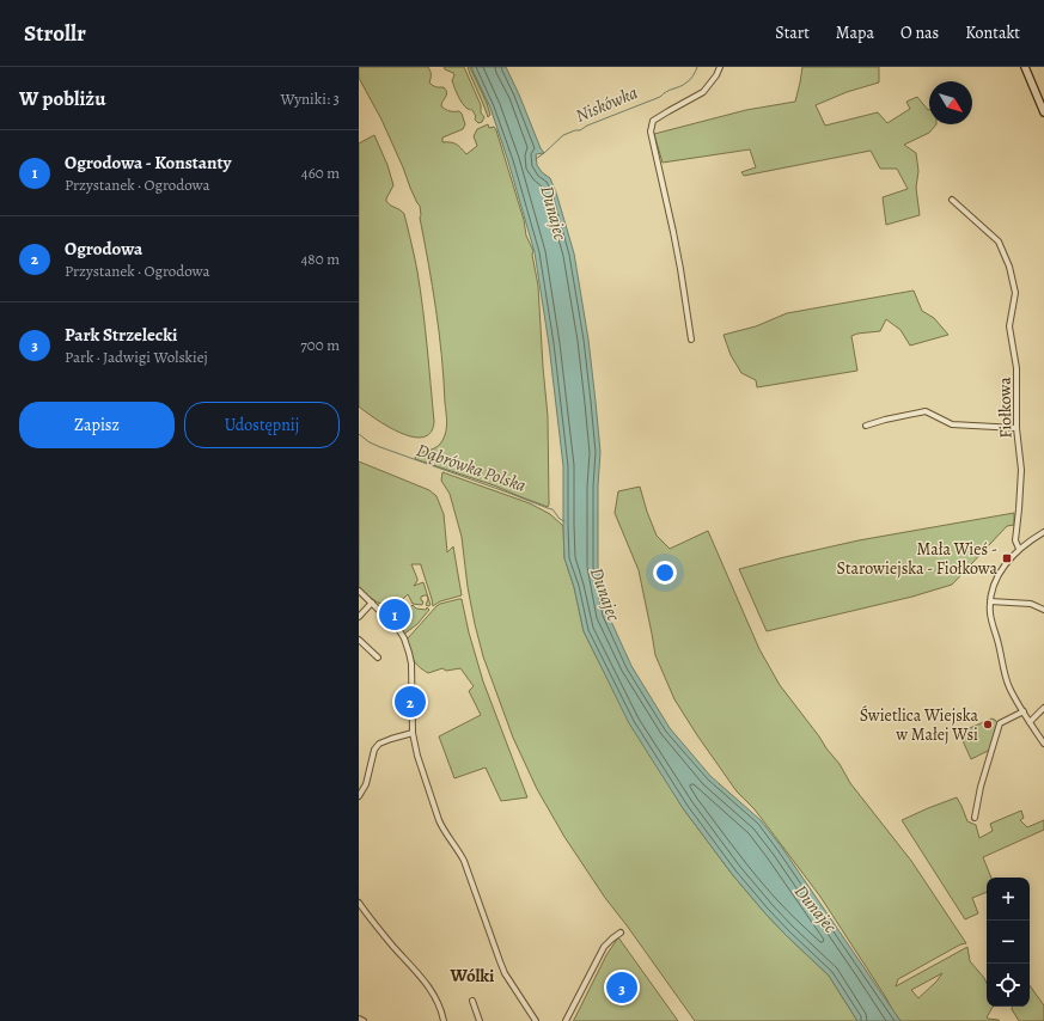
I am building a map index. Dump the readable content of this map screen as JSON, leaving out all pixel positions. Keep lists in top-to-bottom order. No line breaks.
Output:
{"streets":{"street":["Fiołkowa"]},"districts":["Wólki"],"water":["Niskówka","Dunajec","Dąbrówka Polska"],"places":{"transit":["Mała Wieś - Starowiejska - Fiołkowa"],"other":["Świetlica Wiejska w Małej Wsi"]},"north":"bottom right","page":{"header":"Strollr","nav":["Start","Mapa","O nas","Kontakt"],"heading":["W pobliżu","Wyniki: 3"],"list":[{"mark":"1","name":"Ogrodowa - Konstanty","note":"Przystanek · Ogrodowa","value":"460 m"},{"mark":"2","name":"Ogrodowa","note":"Przystanek · Ogrodowa","value":"480 m"},{"mark":"3","name":"Park Strzelecki","note":"Park · Jadwigi Wolskiej","value":"700 m"}],"buttons":["Zapisz","Udostępnij"],"pins":["1","2","3"],"map_buttons":["+","−"]}}
